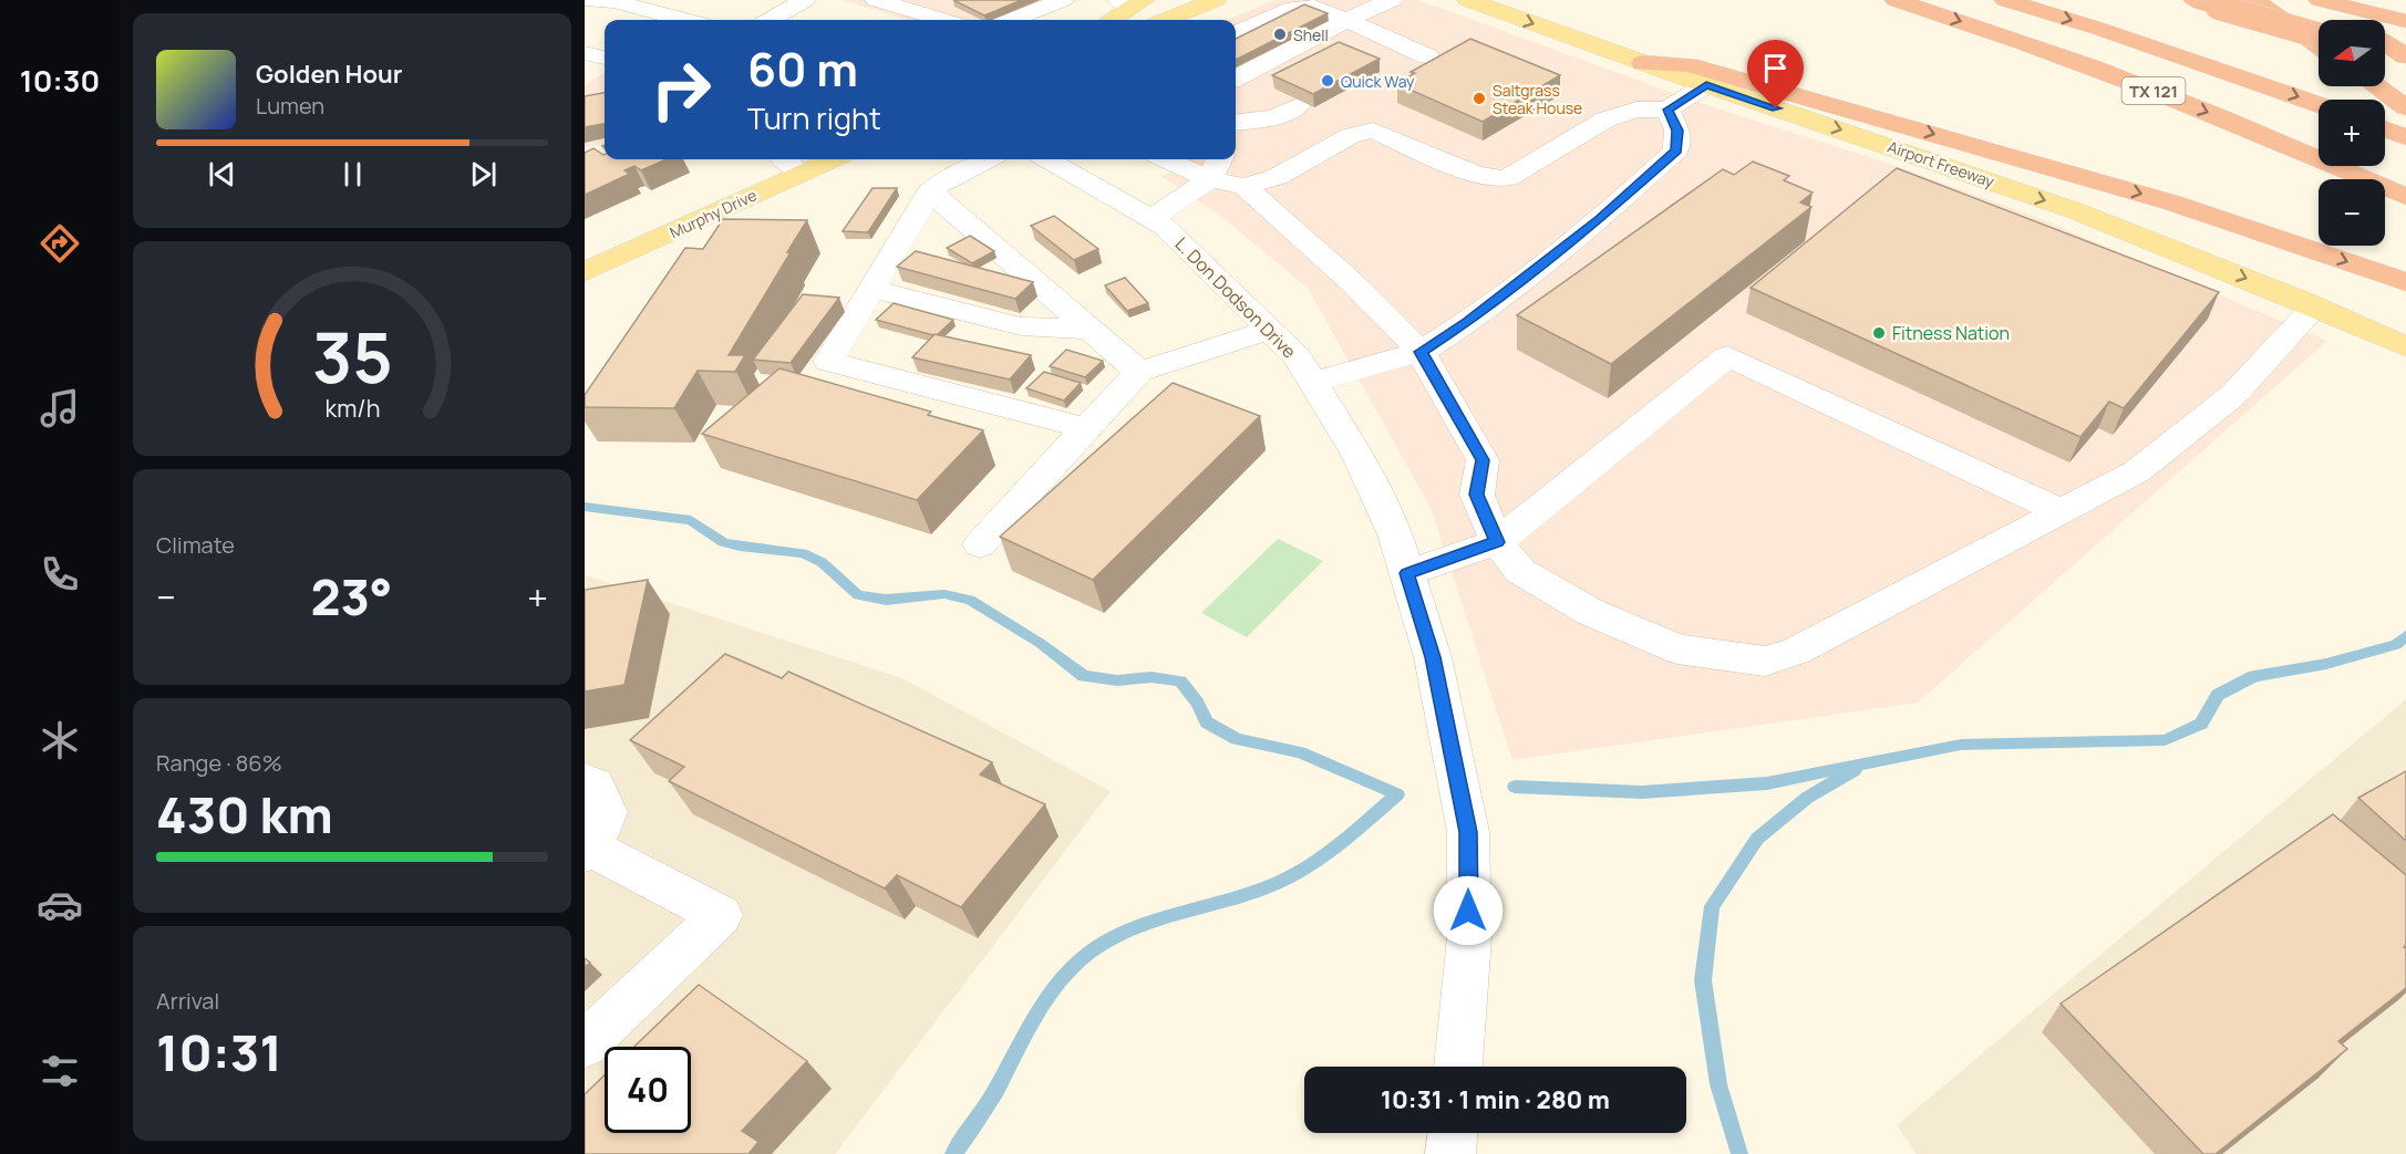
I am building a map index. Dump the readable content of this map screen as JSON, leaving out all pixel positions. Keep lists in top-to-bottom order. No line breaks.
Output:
{"streets":{"highway":["TX 121"],"main road":["Airport Freeway","Murphy Drive"],"street":["L. Don Dodson Drive"]},"one_way":["Airport Freeway"],"places":["Shell","Quick Way","Saltgrass Steak House","Fitness Nation"],"north":"left","page":{"tabs":"10:30","map_buttons":["+","−"],"turn":["60 m","Turn right"],"song":["Golden Hour","Lumen"],"tile":["Climate",["Range · 86%","430 km"],["Arrival","10:31"]],"heat":["−","23°","+"],"limit":"40","trip":"10:31 · 1 min · 280 m","gauge":["35","km/h"]}}
